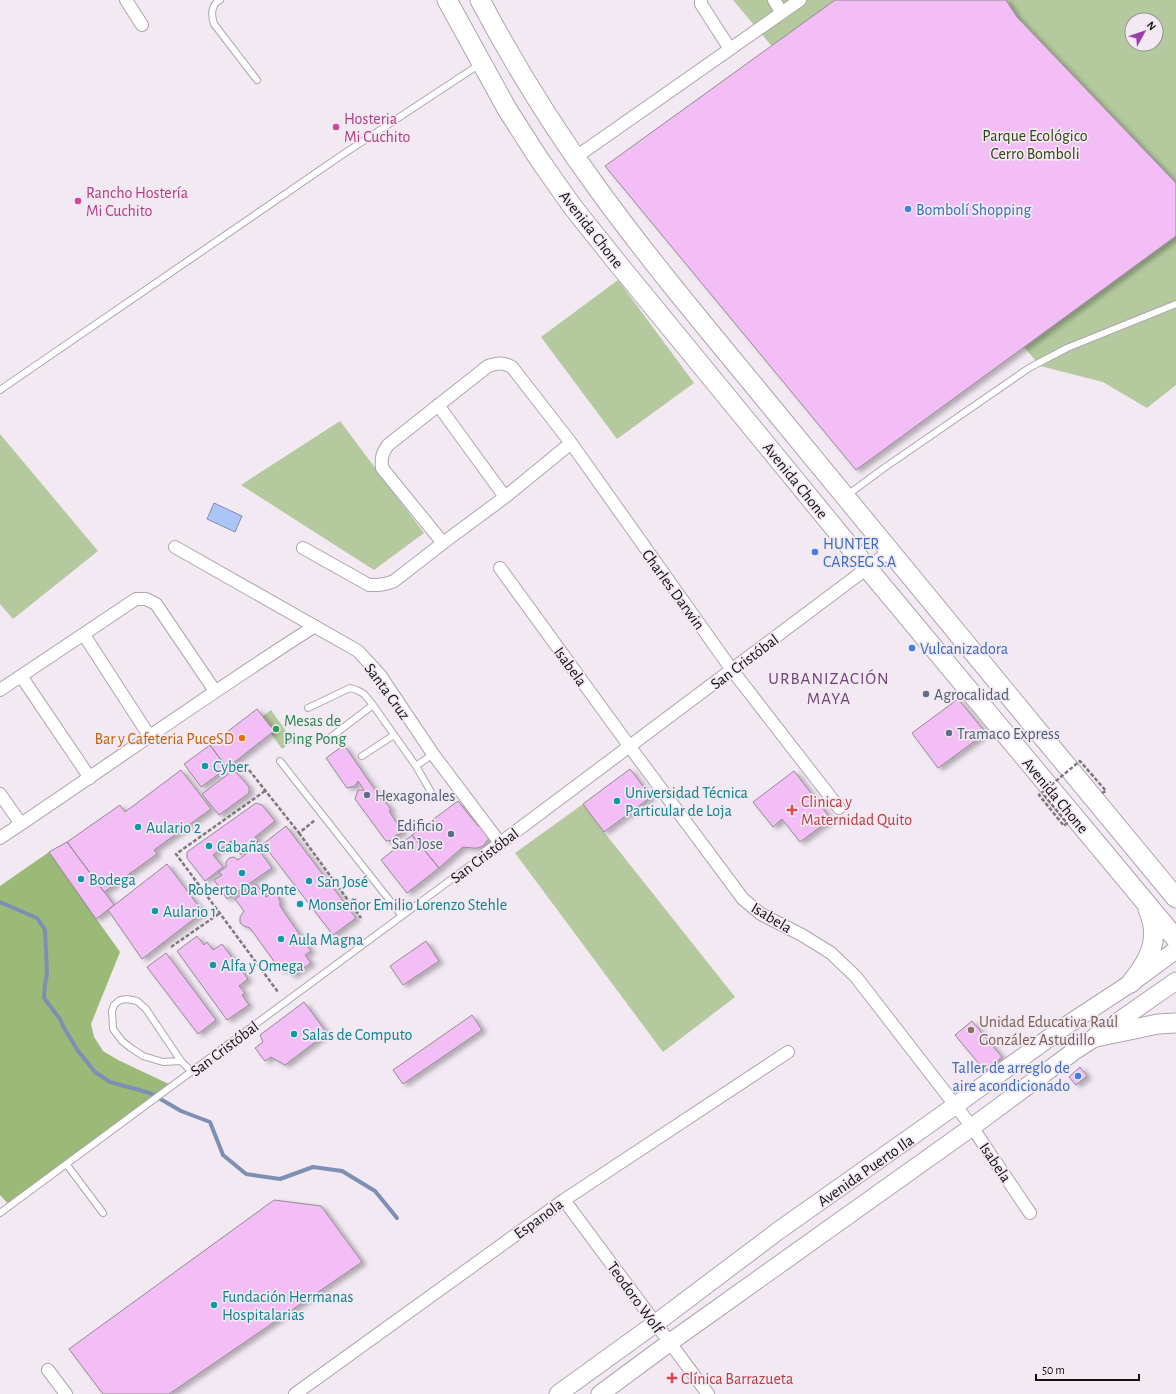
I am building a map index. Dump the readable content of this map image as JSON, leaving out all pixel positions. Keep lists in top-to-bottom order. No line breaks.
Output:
{"streets":{"main road":["Avenida Chone"],"street":["Charles Darwin","San Cristóbal","Isabela","Santa Cruz","Avenida Puerto Ila","Espanola","Teodoro Wolf"]},"crossings":[["Avenida Chone","San Cristóbal"],["Charles Darwin","San Cristóbal"],["San Cristóbal","Isabela"],["San Cristóbal","Santa Cruz"],["Isabela","Avenida Puerto Ila"],["Avenida Puerto Ila","Teodoro Wolf"],["Espanola","Teodoro Wolf"]],"districts":["URBANIZACIÓN MAYA"],"parks":["Parque Ecológico Cerro Bomboli"],"places":{"other":["Hosteria Mi Cuchito","Rancho Hostería Mi Cuchito","Bombolí Shopping","HUNTER CARSEG S.A","Vulcanizadora","Agrocalidad","Mesas de Ping Pong","Tramaco Express","Bar y Cafeteria PuceSD","Cyber","Hexagonales","Universidad Técnica Particular de Loja","Aulario 2","Edificio San Jose","Cabañas","Roberto Da Ponte","Bodega","San José","Monseñor Emilio Lorenzo Stehle","Aulario 1","Aula Magna","Alfa y Omega","Unidad Educativa Raúl González Astudillo","Salas de Computo","Taller de arreglo de aire acondicionado","Fundación Hermanas Hospitalarias"],"health":["Clinica y Maternidad Quito","Clínica Barrazueta"]},"scale_bar":"50 m","north":"top right"}
